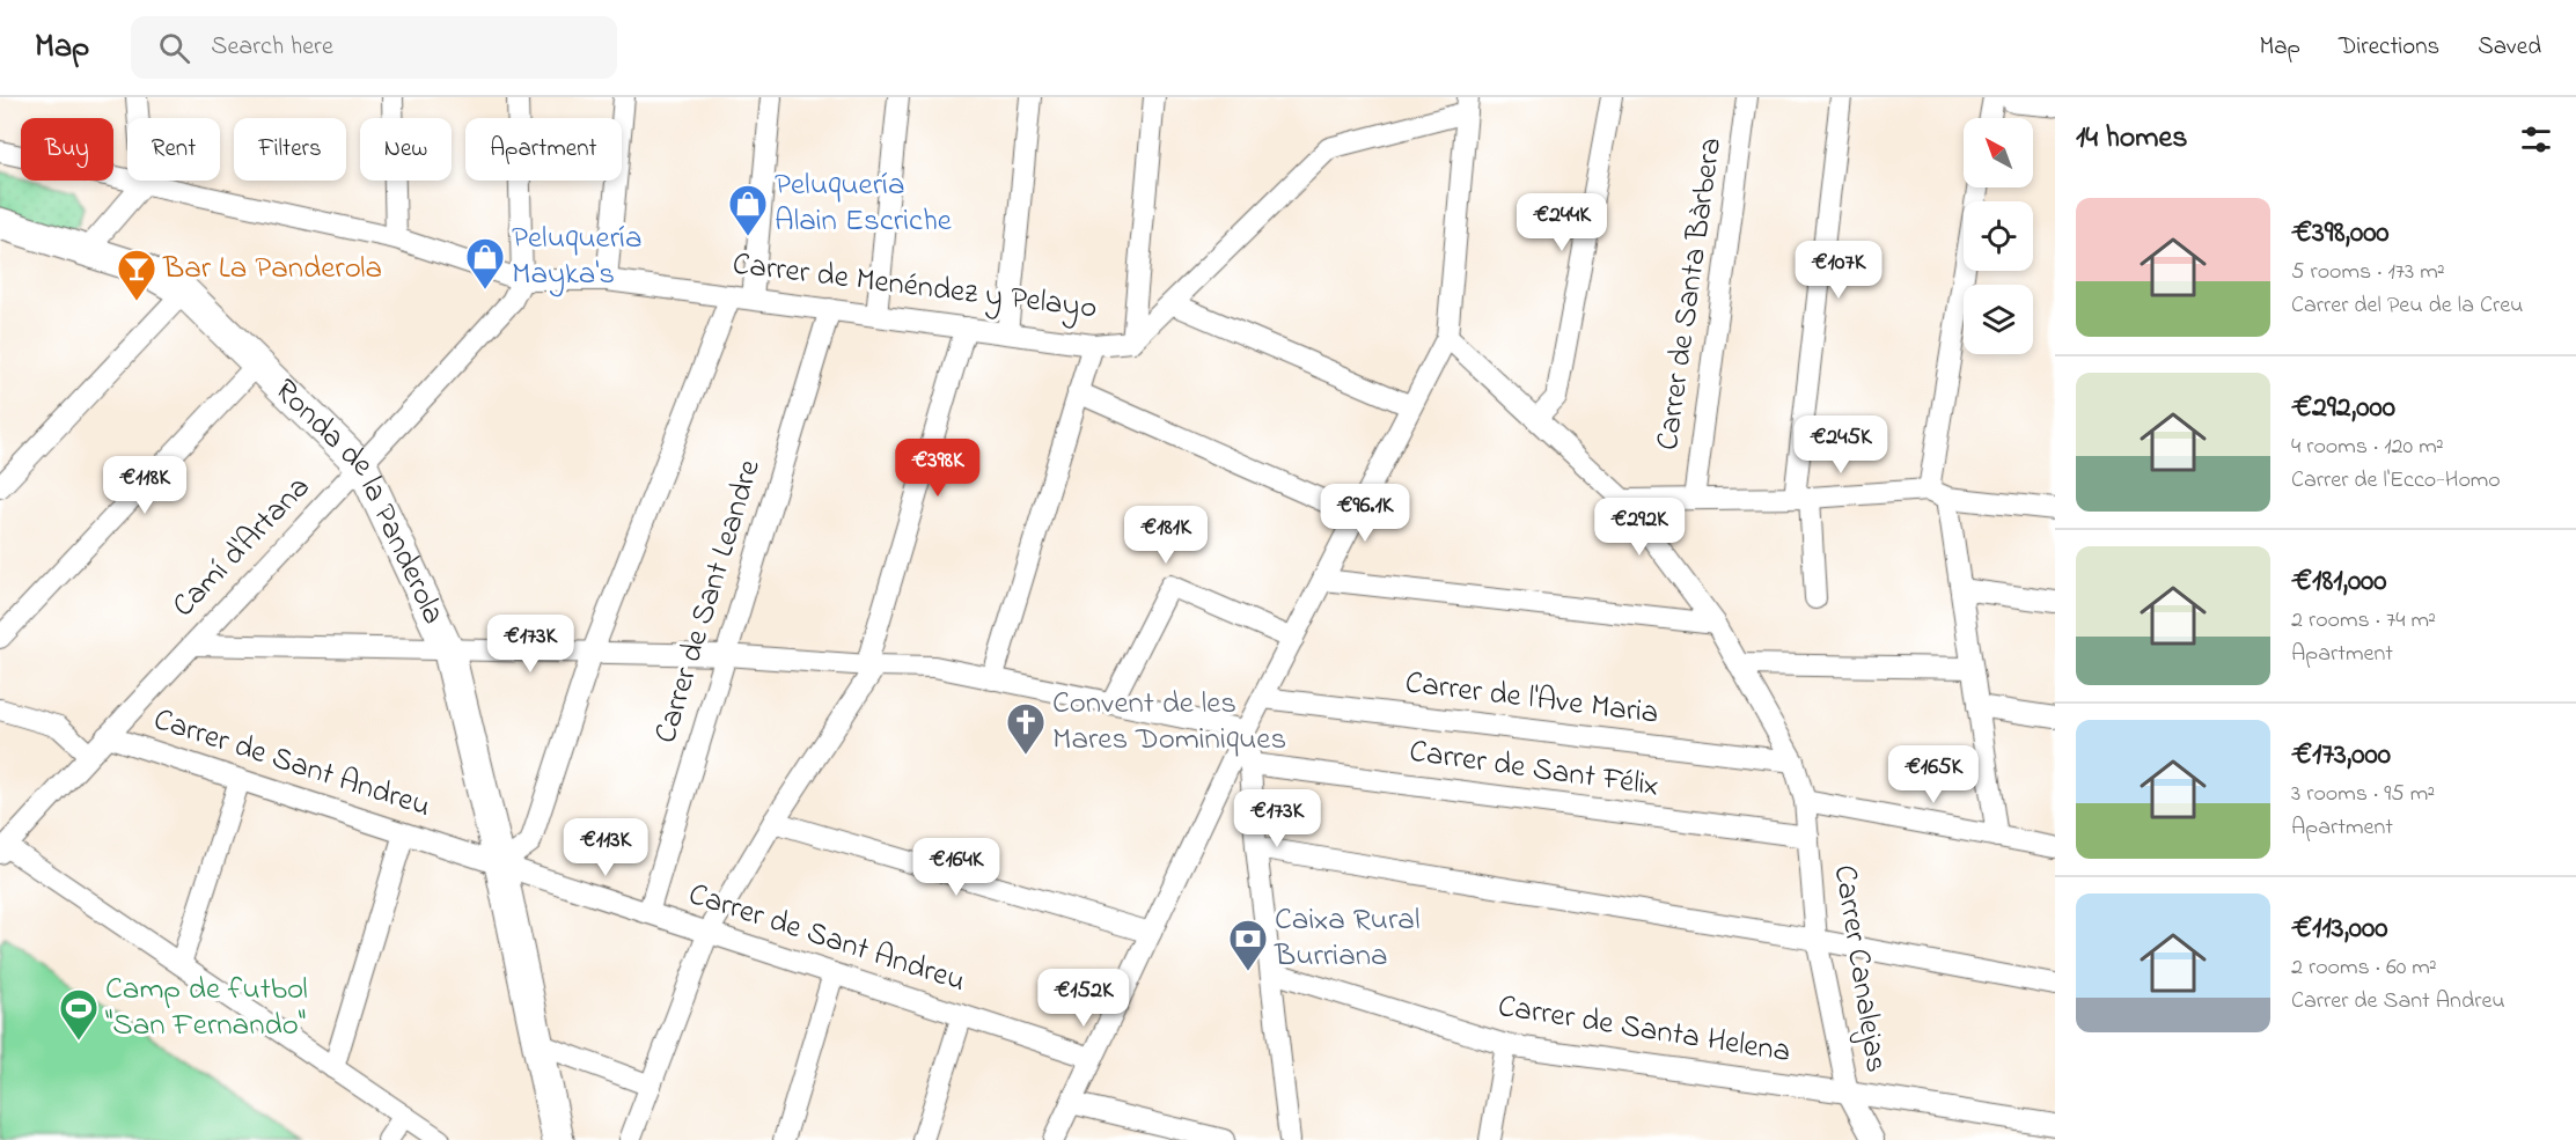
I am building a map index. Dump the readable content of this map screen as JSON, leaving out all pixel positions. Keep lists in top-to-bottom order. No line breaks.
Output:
{"streets":{"street":["Carrer de Menéndez y Pelayo","Carrer de Santa Bàrbera","Ronda de la Panderola","Camí d'Artana","Carrer de Sant Leandre","Carrer de l'Ave Maria","Carrer de Sant Andreu","Carrer de Sant Félix","Carrer Canalejas","Carrer de Santa Helena"]},"crossings":[["Carrer de Menéndez y Pelayo","Camí d'Artana"],["Carrer de Menéndez y Pelayo","Carrer de Sant Leandre"],["Ronda de la Panderola","Camí d'Artana"],["Ronda de la Panderola","Carrer de Sant Andreu"],["Camí d'Artana","Carrer de Sant Andreu"],["Carrer de Sant Leandre","Carrer de Sant Andreu"],["Carrer de l'Ave Maria","Carrer Canalejas"],["Carrer de Sant Félix","Carrer Canalejas"],["Carrer Canalejas","Carrer de Santa Helena"]],"places":{"shop":["Peluquería Alain Escriche","Peluquería Mayka's"],"bar":["Bar La Panderola"],"church":["Convent de les Mares Dominiques"],"bank":["Caixa Rural Burriana"],"sports":["Camp de futbol \"San Fernando\""]},"north":"top left","page":{"header":"Map","search":"Search here","nav":["Map","Directions","Saved"],"heading":"14 homes","chip":["Buy","Rent","Filters","New","Apartment"],"list":[{"name":"€398,000","note":"5 rooms · 173 m² · Carrer del Peu de la Creu"},{"name":"€292,000","note":"4 rooms · 120 m² · Carrer de l'Ecco-Homo"},{"name":"€181,000","note":"2 rooms · 74 m² · Apartment"},{"name":"€173,000","note":"3 rooms · 95 m² · Apartment"},{"name":"€113,000","note":"2 rooms · 60 m² · Carrer de Sant Andreu"}],"price":["€244K","€107K","€245K","€398K","€118K","€96.1K","€292K","€181K","€173K","€165K","€173K","€113K","€164K","€152K"]}}
